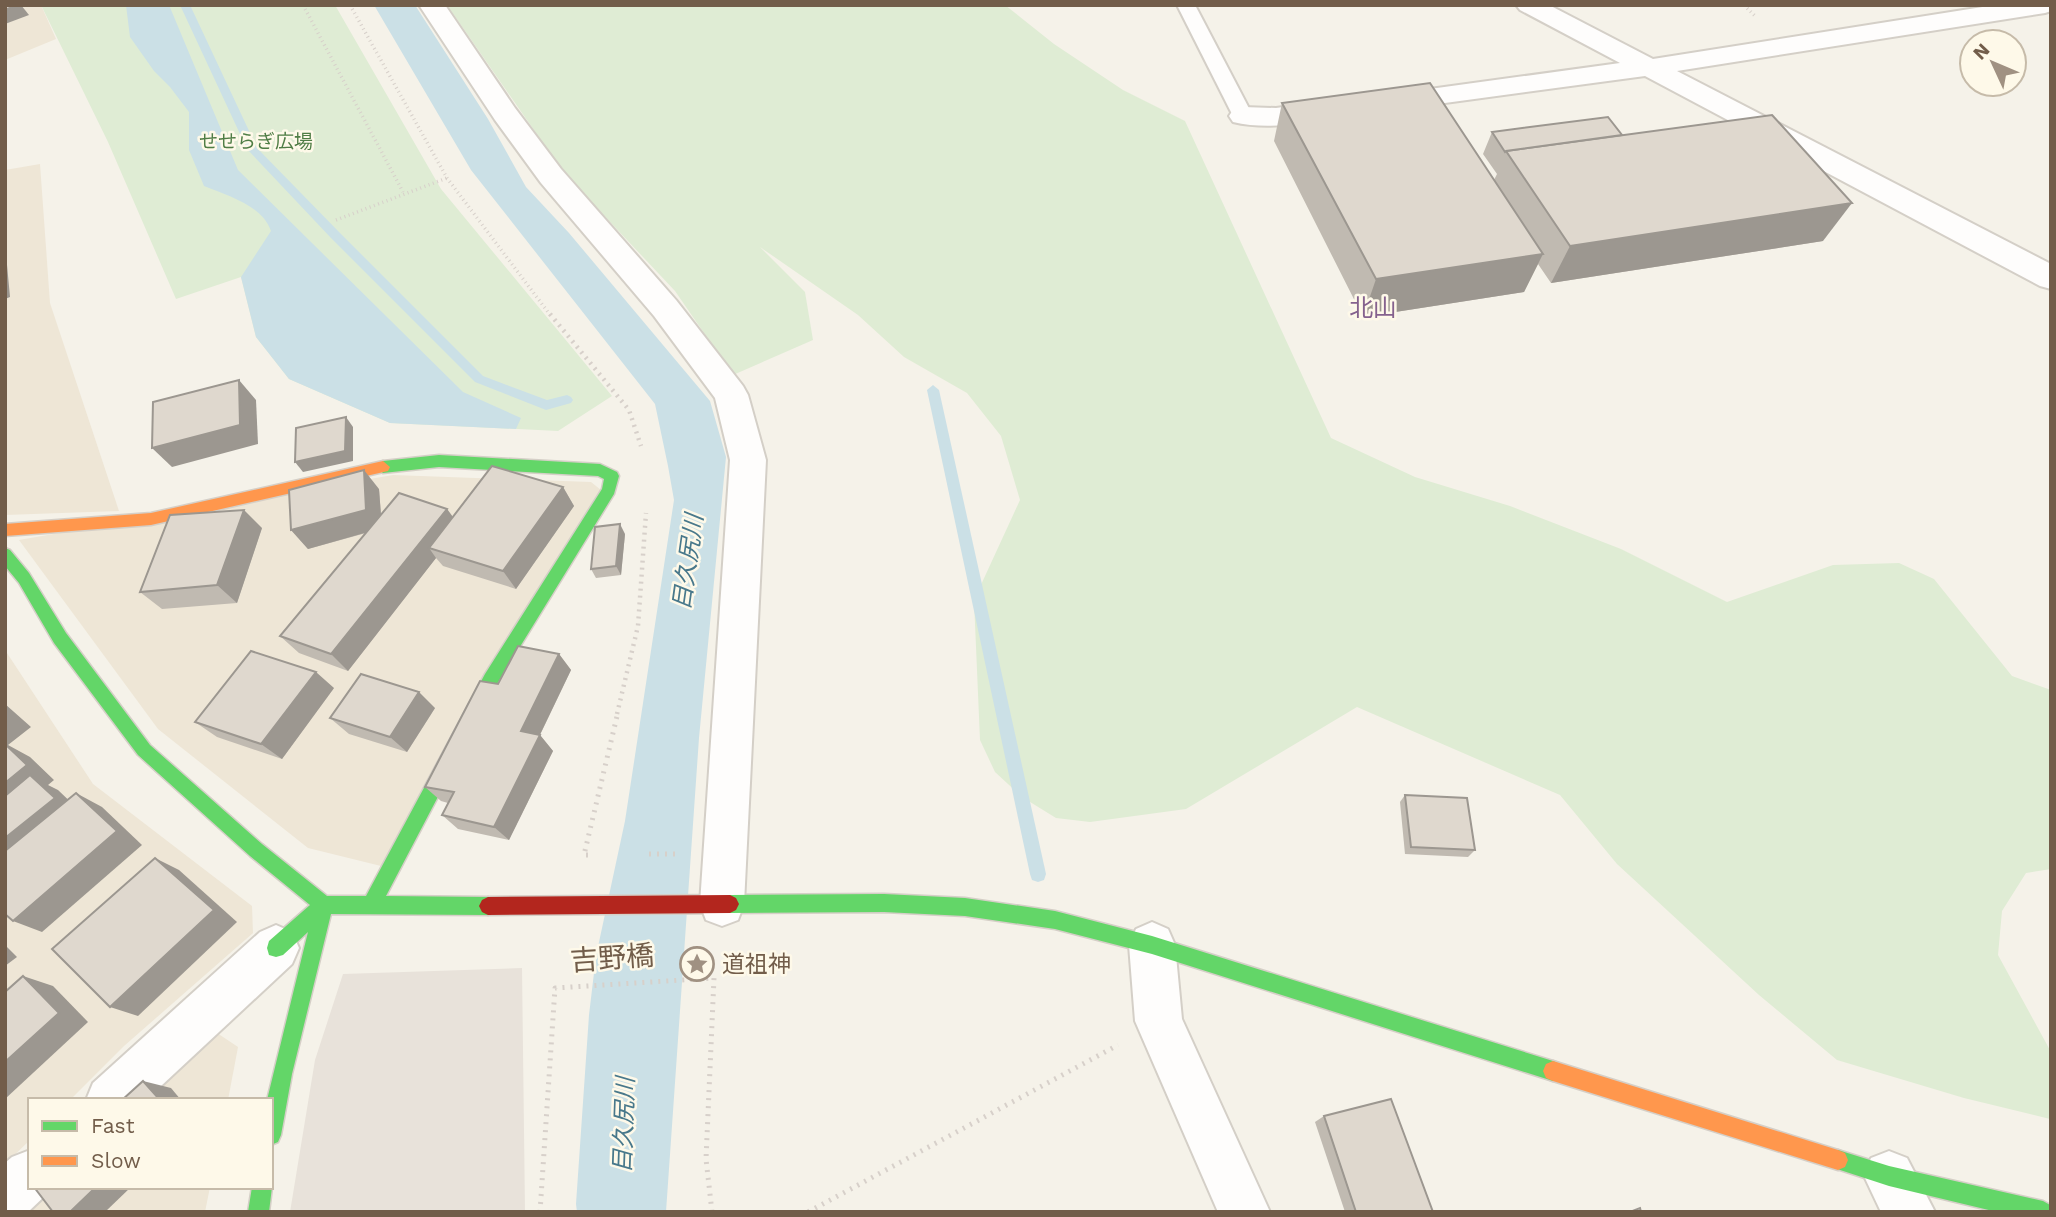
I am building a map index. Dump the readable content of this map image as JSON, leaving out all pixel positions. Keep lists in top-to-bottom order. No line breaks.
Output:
{"streets":{"street":["吉野橋"]},"districts":["北山"],"water":["目久尻川"],"parks":["せせらぎ広場"],"places":{"place":["道祖神"]},"legend":["Fast","Slow"],"north":"top left"}
